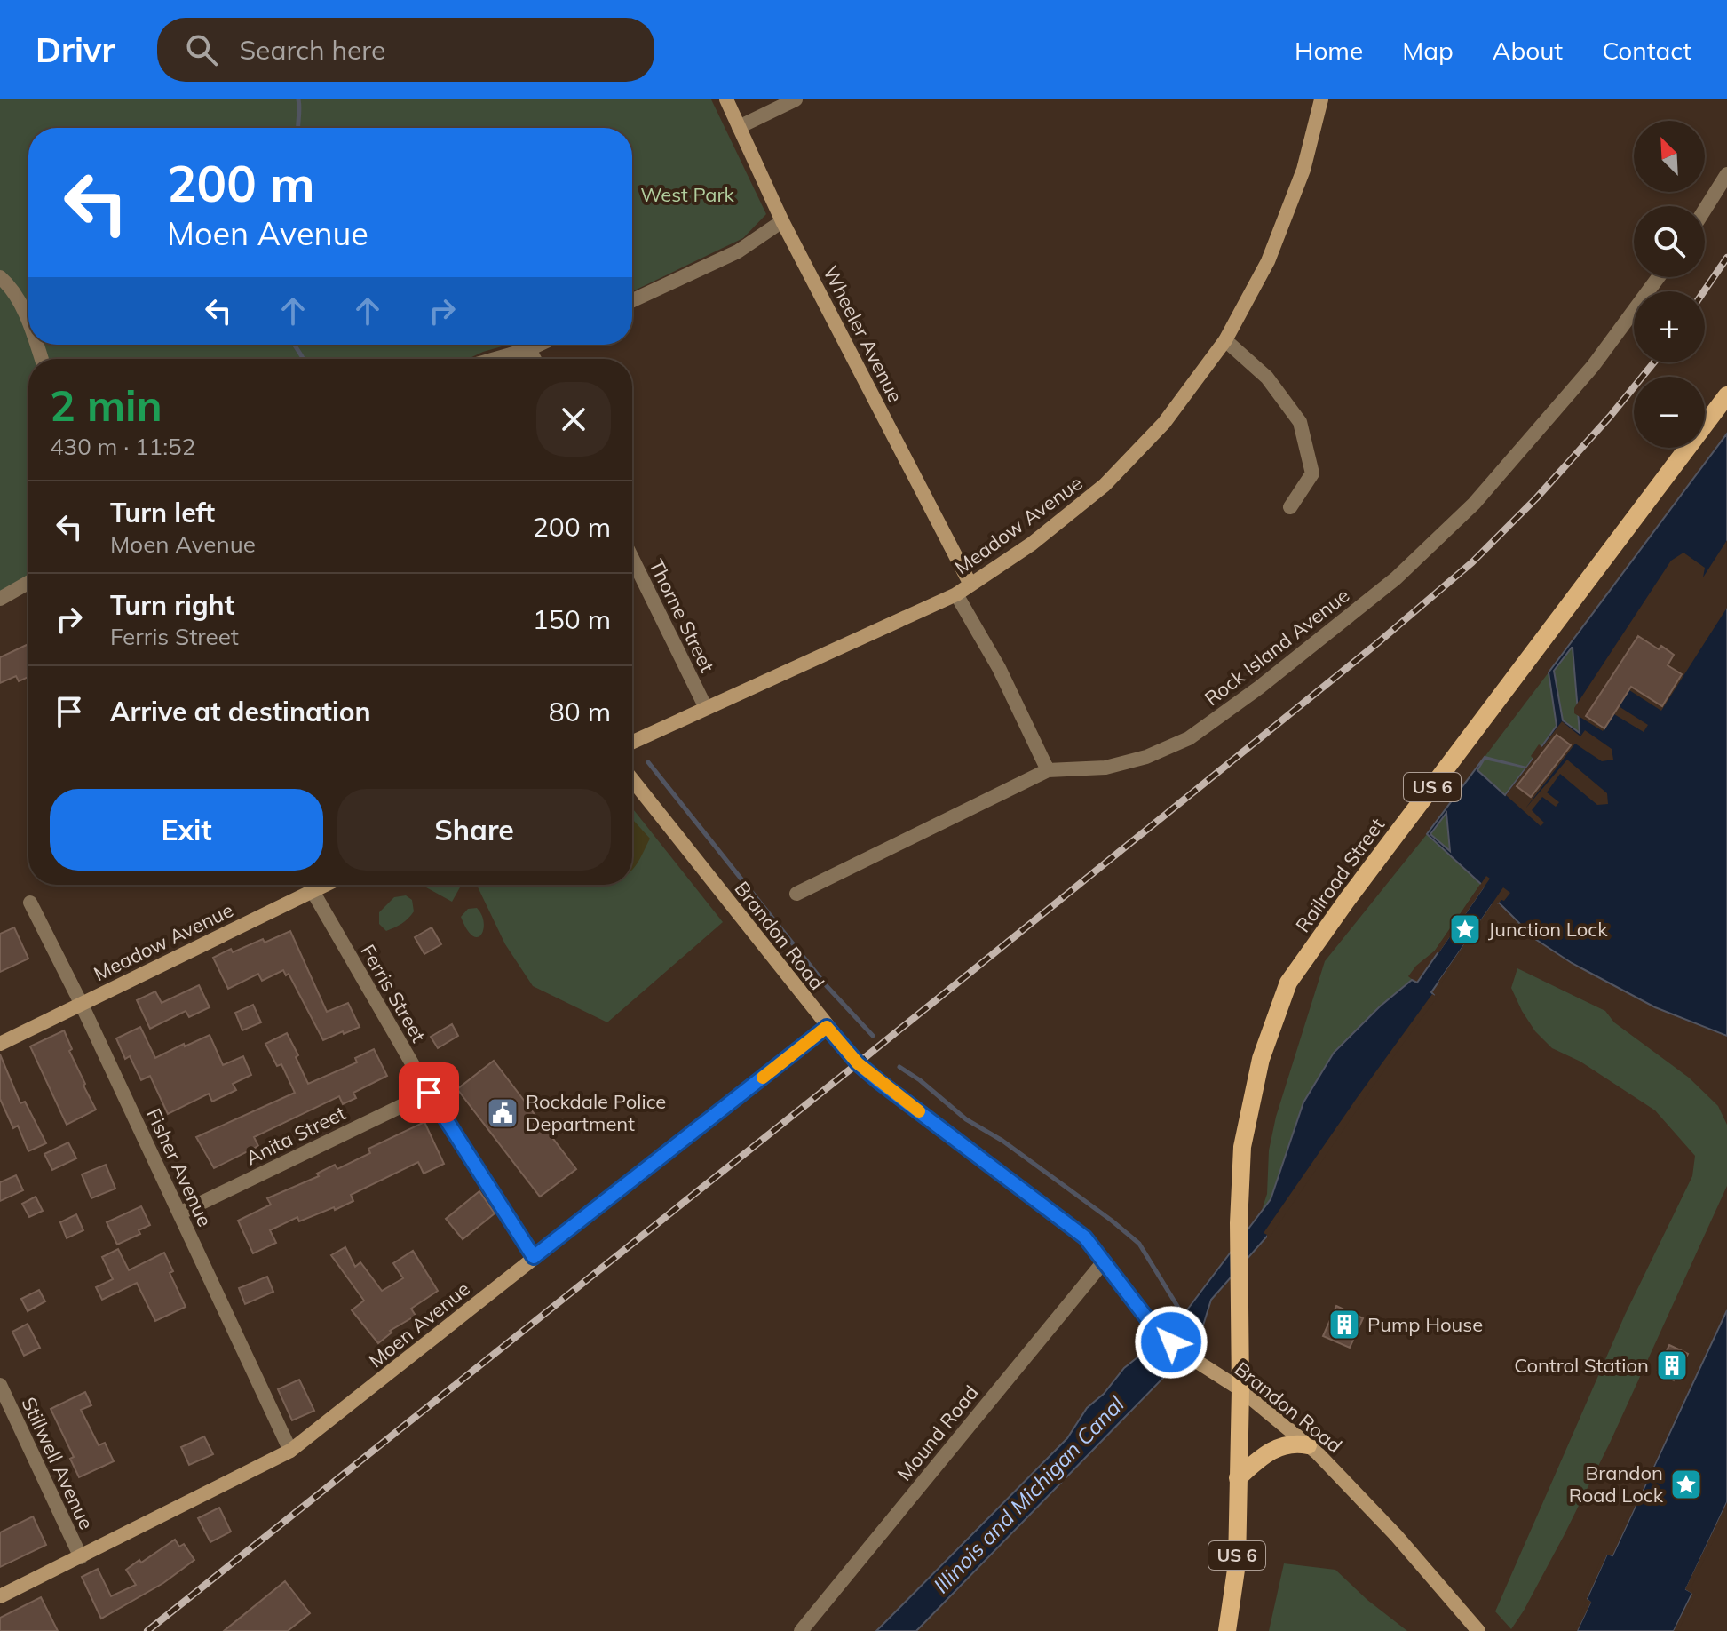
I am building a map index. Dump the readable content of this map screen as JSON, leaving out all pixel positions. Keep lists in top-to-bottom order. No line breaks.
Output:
{"streets":{"main road":["US 6","Railroad Street"],"street":["Wheeler Avenue","Meadow Avenue","Thorne Street","Rock Island Avenue","Brandon Road","Ferris Street","Anita Street","Fisher Avenue","Moen Avenue","Mound Road","Stillwell Avenue"]},"crossings":[["Wheeler Avenue","Meadow Avenue"],["Meadow Avenue","Thorne Street"],["Meadow Avenue","Ferris Street"],["Meadow Avenue","Fisher Avenue"],["US 6","Railroad Street"],["US 6","Brandon Road"],["Railroad Street","Brandon Road"],["Brandon Road","Moen Avenue"],["Brandon Road","Mound Road"],["Ferris Street","Anita Street"],["Ferris Street","Moen Avenue"],["Anita Street","Fisher Avenue"],["Fisher Avenue","Moen Avenue"],["Moen Avenue","Stillwell Avenue"]],"water":["Illinois and Michigan Canal"],"parks":["West Park"],"places":{"place":["Junction Lock","Brandon Road Lock"],"public building":["Rockdale Police Department"],"building":["Pump House","Control Station"]},"north":"top left","page":{"header":"Drivr","search":"Search here","nav":["Home","Map","About","Contact"],"map_buttons":["+","−"],"turn":["200 m","Moen Avenue"],"heading":["2 min","430 m · 11:52"],"list":[{"name":"Turn left","note":"Moen Avenue","value":"200 m"},{"name":"Turn right","note":"Ferris Street","value":"150 m"},{"name":"Arrive at destination","value":"80 m"}],"buttons":["Exit","Share"]}}
